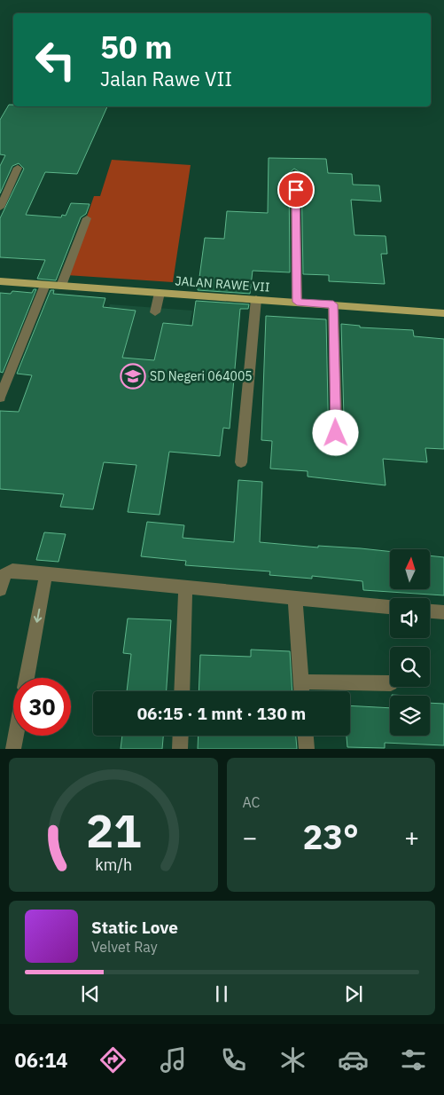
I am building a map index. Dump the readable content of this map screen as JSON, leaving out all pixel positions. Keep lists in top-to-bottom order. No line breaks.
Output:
{"streets":{"main road":["JALAN RAWE VII"]},"places":{"school or university":["SD Negeri 064005"]},"north":"top","page":{"turn":["50 m","Jalan Rawe VII"],"limit":"30","trip":"06:15 · 1 mnt · 130 m","tile":"AC","heat":["−","23°","+"],"song":["Static Love","Velvet Ray"],"tabs":"06:14","gauge":["21","km/h"]}}
